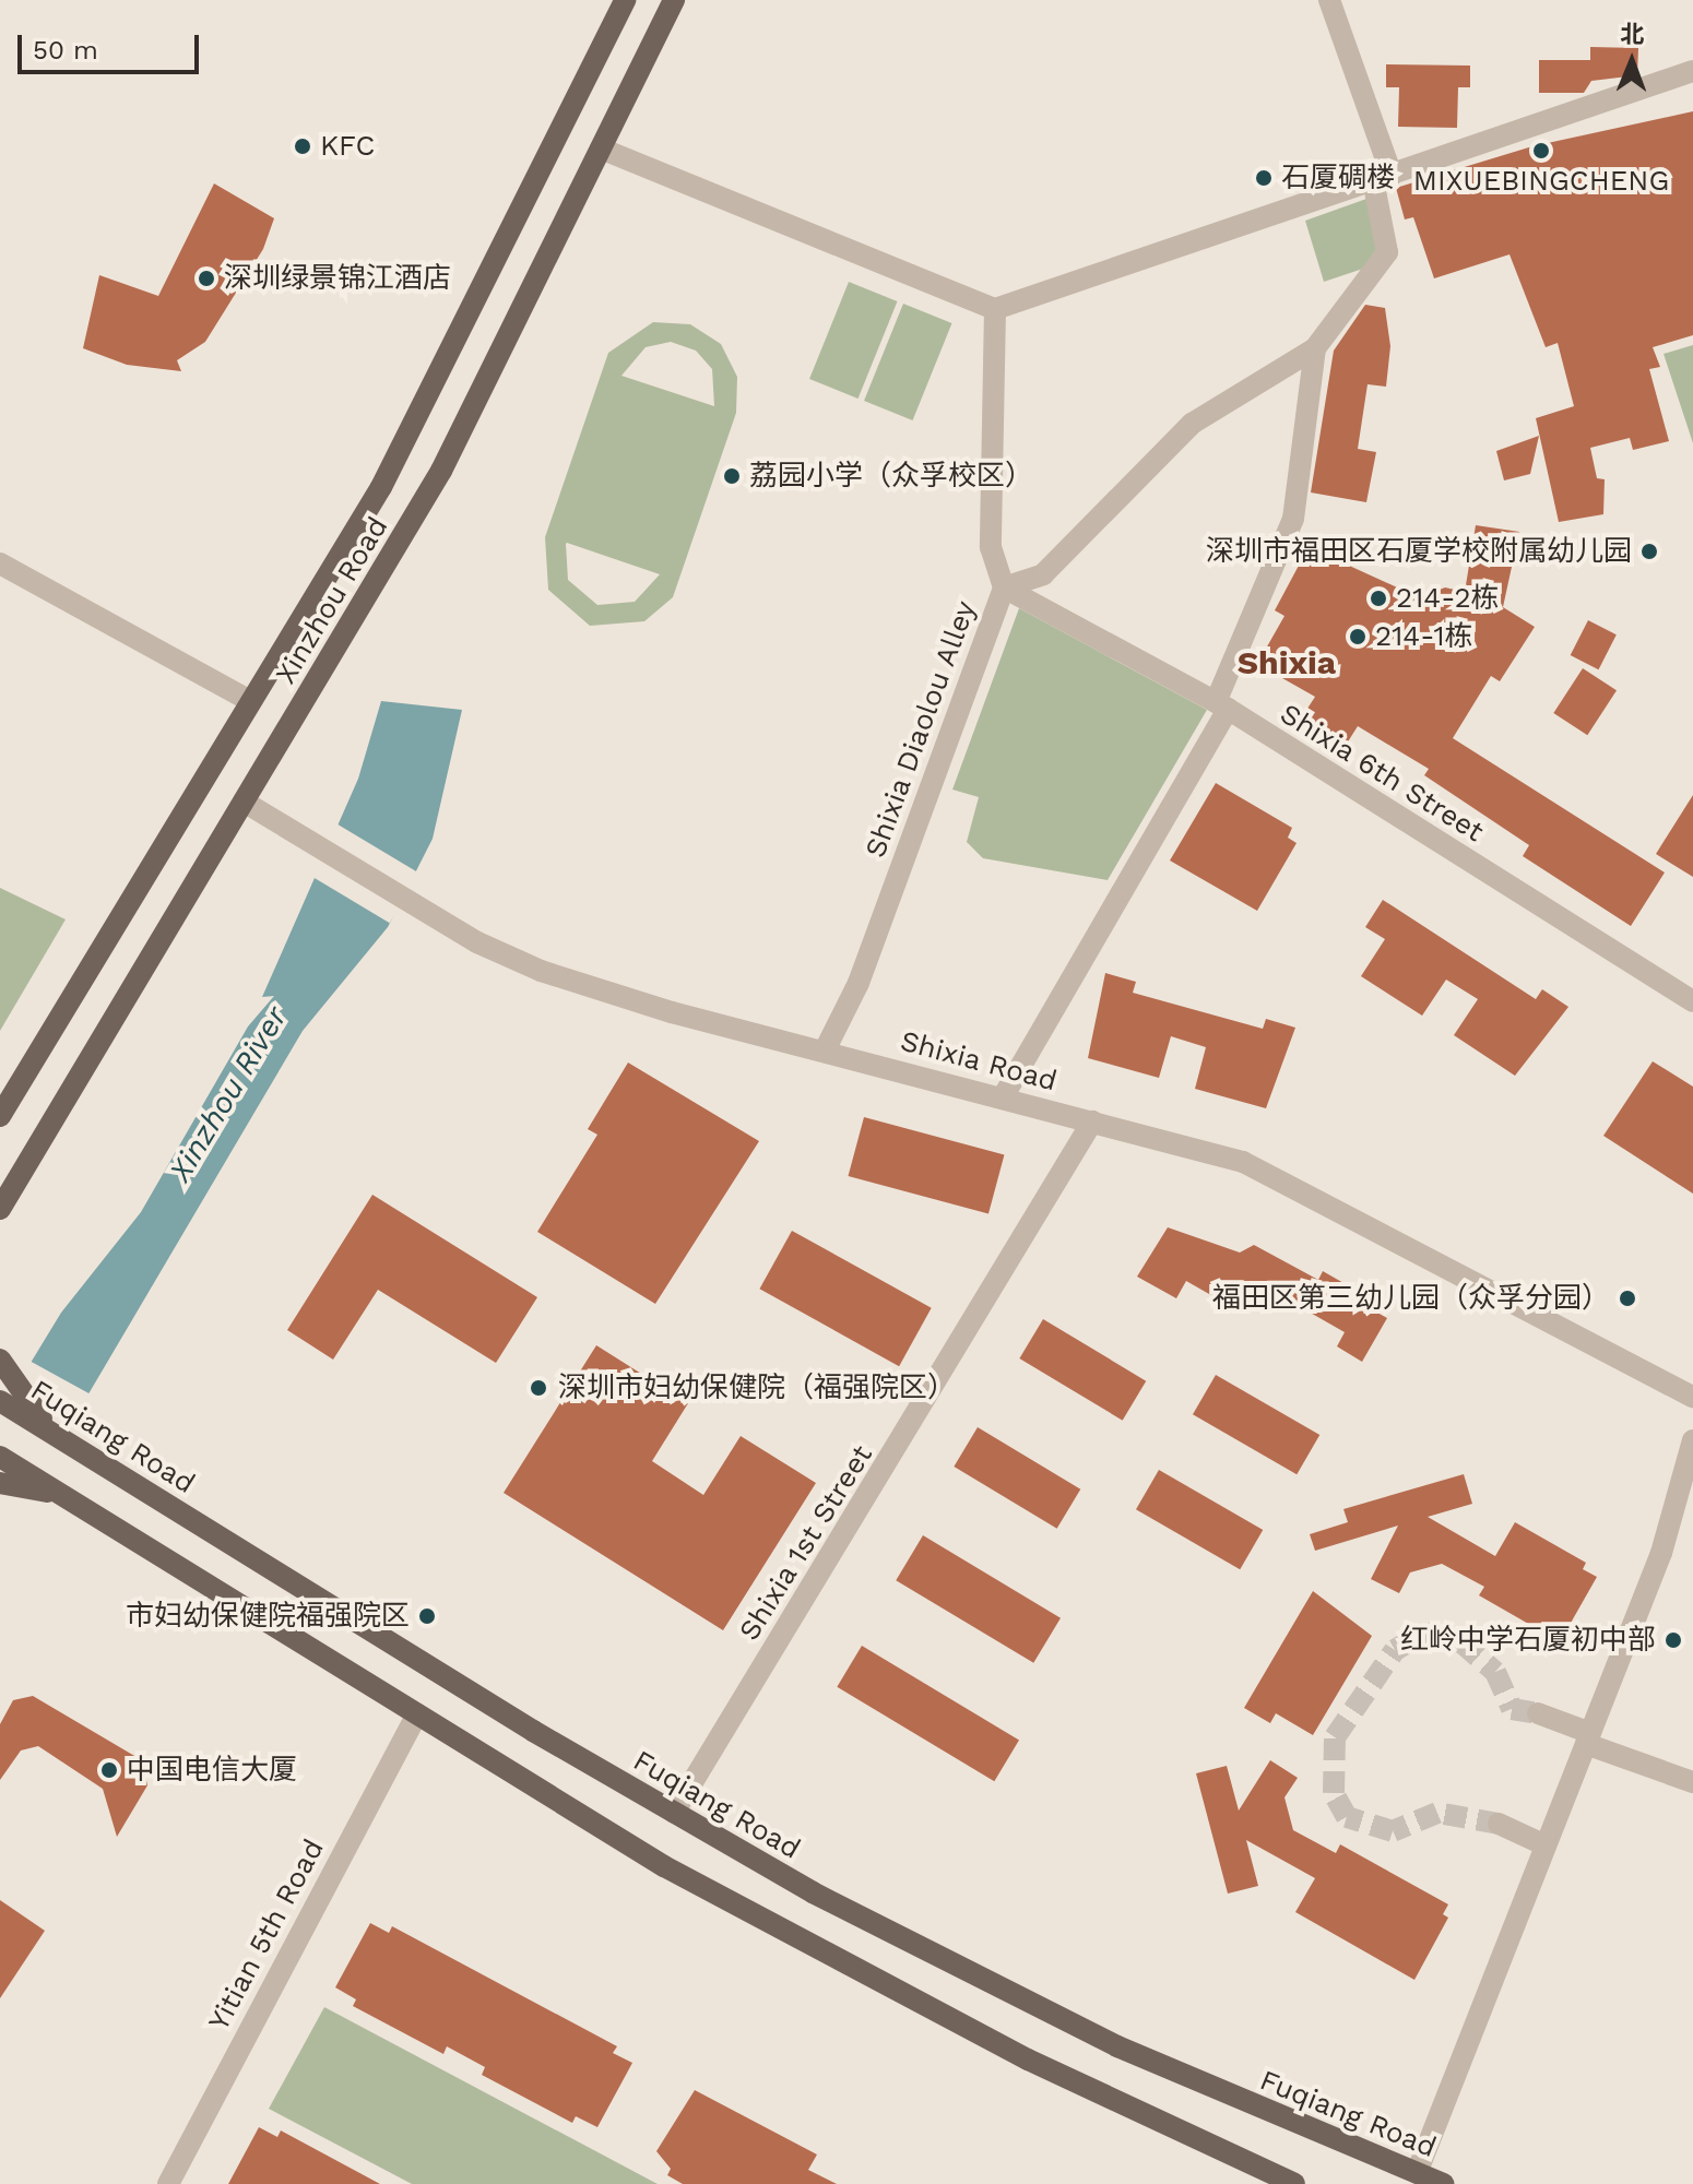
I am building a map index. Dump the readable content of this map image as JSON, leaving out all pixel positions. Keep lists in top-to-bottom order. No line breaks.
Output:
{"streets":{"main road":["Xinzhou Road","Fuqiang Road"],"street":["Shixia Diaolou Alley","Shixia 6th Street","Shixia Road","Shixia 1st Street","Yitian 5th Road"]},"crossings":[["Xinzhou Road","Shixia Road"],["Shixia Diaolou Alley","Shixia 6th Street"],["Shixia Diaolou Alley","Shixia Road"],["Shixia Road","Shixia 1st Street"],["Fuqiang Road","Shixia 1st Street"]],"districts":["Shixia"],"water":["Xinzhou River"],"places":["KFC","MIXUEBINGCHENG","石厦碉楼","深圳绿景锦江酒店","荔园小学（众孚校区）","深圳市福田区石厦学校附属幼儿园","214-2栋","214-1栋","福田区第三幼儿园（众孚分园）","深圳市妇幼保健院（福强院区）","市妇幼保健院福强院区","红岭中学石厦初中部","中国电信大厦"],"scale_bar":"50 m","north":"top"}
